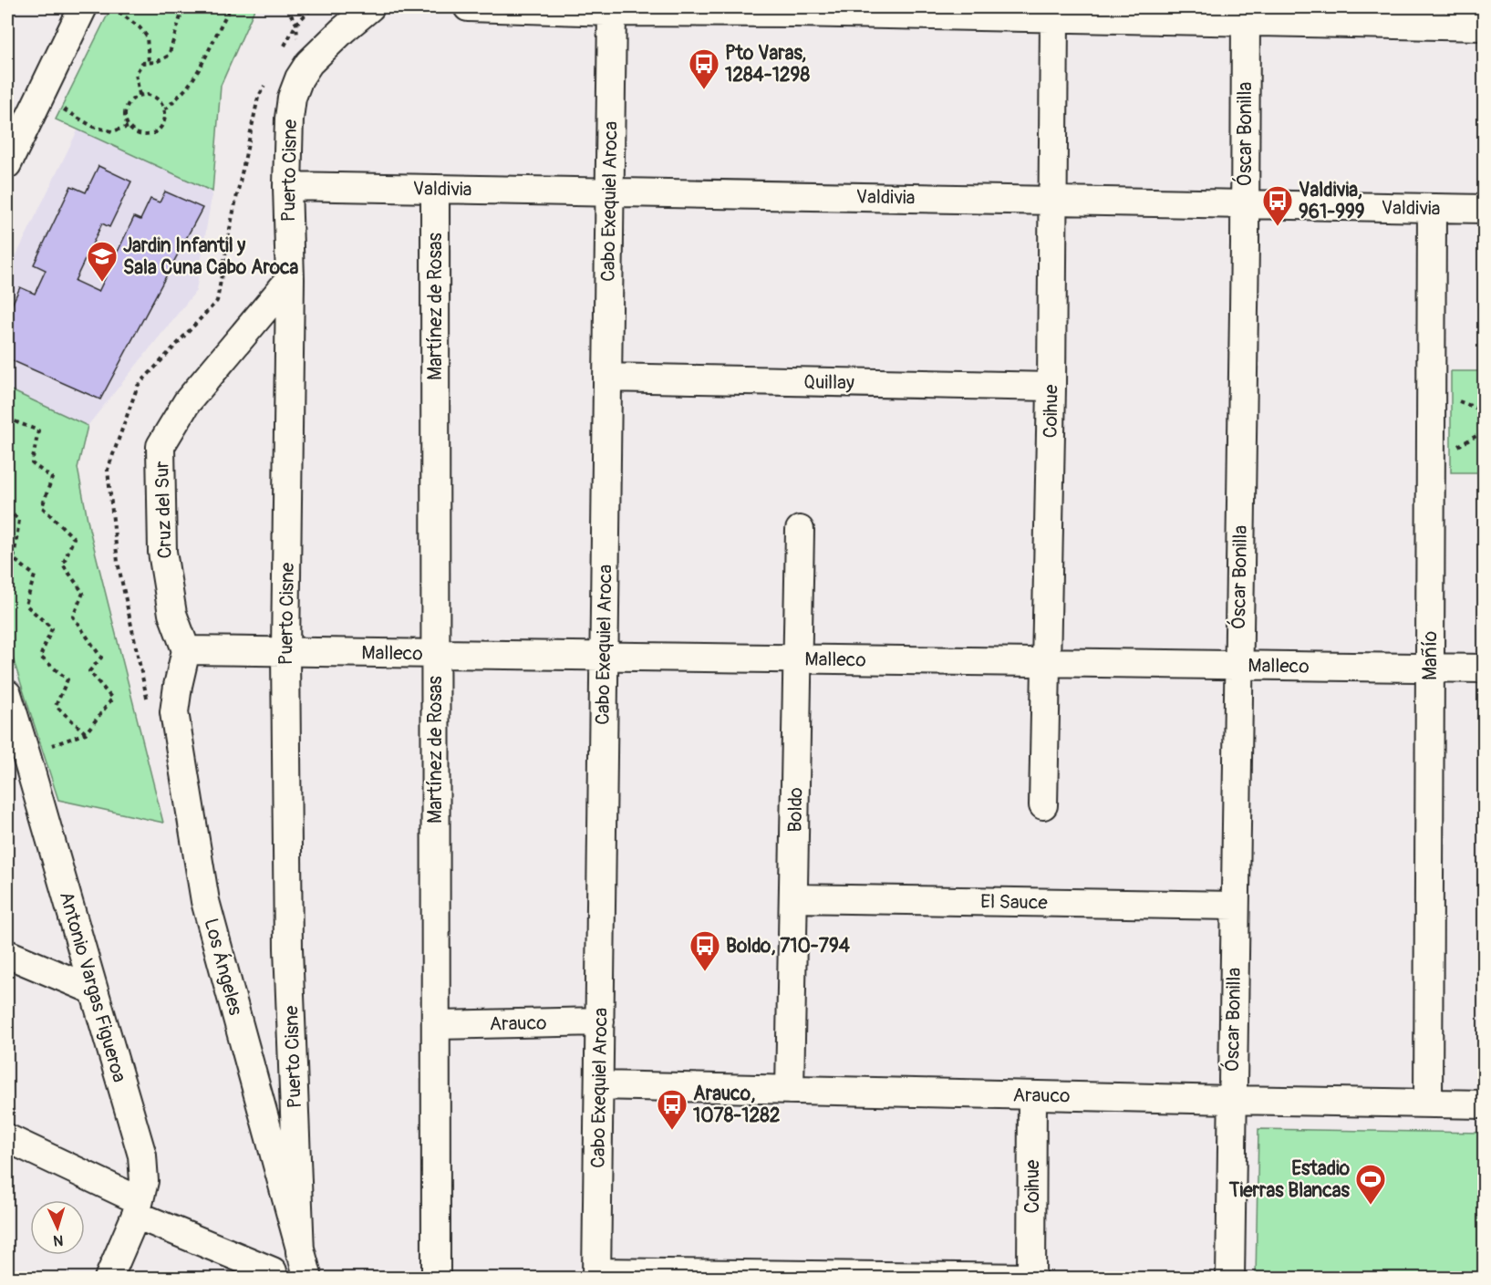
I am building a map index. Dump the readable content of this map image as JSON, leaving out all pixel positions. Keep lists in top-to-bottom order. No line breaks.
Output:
{"streets":{"street":["Óscar Bonilla","Puerto Cisne","Valdivia","Cabo Exequiel Aroca","Martínez de Rosas","Quillay","Coihue","Cruz del Sur","Malleco","Mañío","Boldo","El Sauce","Los Ángeles","Antonio Vargas Figueroa","Arauco"]},"crossings":[["Óscar Bonilla","Valdivia"],["Óscar Bonilla","Malleco"],["Óscar Bonilla","El Sauce"],["Óscar Bonilla","Arauco"],["Puerto Cisne","Valdivia"],["Puerto Cisne","Cruz del Sur"],["Puerto Cisne","Malleco"],["Puerto Cisne","Los Ángeles"],["Valdivia","Cabo Exequiel Aroca"],["Valdivia","Martínez de Rosas"],["Valdivia","Coihue"],["Valdivia","Mañío"],["Cabo Exequiel Aroca","Quillay"],["Cabo Exequiel Aroca","Malleco"],["Cabo Exequiel Aroca","Arauco"],["Martínez de Rosas","Malleco"],["Martínez de Rosas","Arauco"],["Quillay","Coihue"],["Coihue","Malleco"],["Coihue","Arauco"],["Cruz del Sur","Malleco"],["Cruz del Sur","Los Ángeles"],["Malleco","Mañío"],["Malleco","Boldo"],["Malleco","Los Ángeles"],["Mañío","Arauco"],["Boldo","El Sauce"],["Boldo","Arauco"]],"places":{"bus stop":["Pto Varas, 1284-1298","Valdivia, 961-999","Boldo, 710-794","Arauco, 1078-1282"],"school or university":["Jardin Infantil y Sala Cuna Cabo Aroca"],"sports":["Estadio Tierras Blancas"]},"north":"bottom"}
